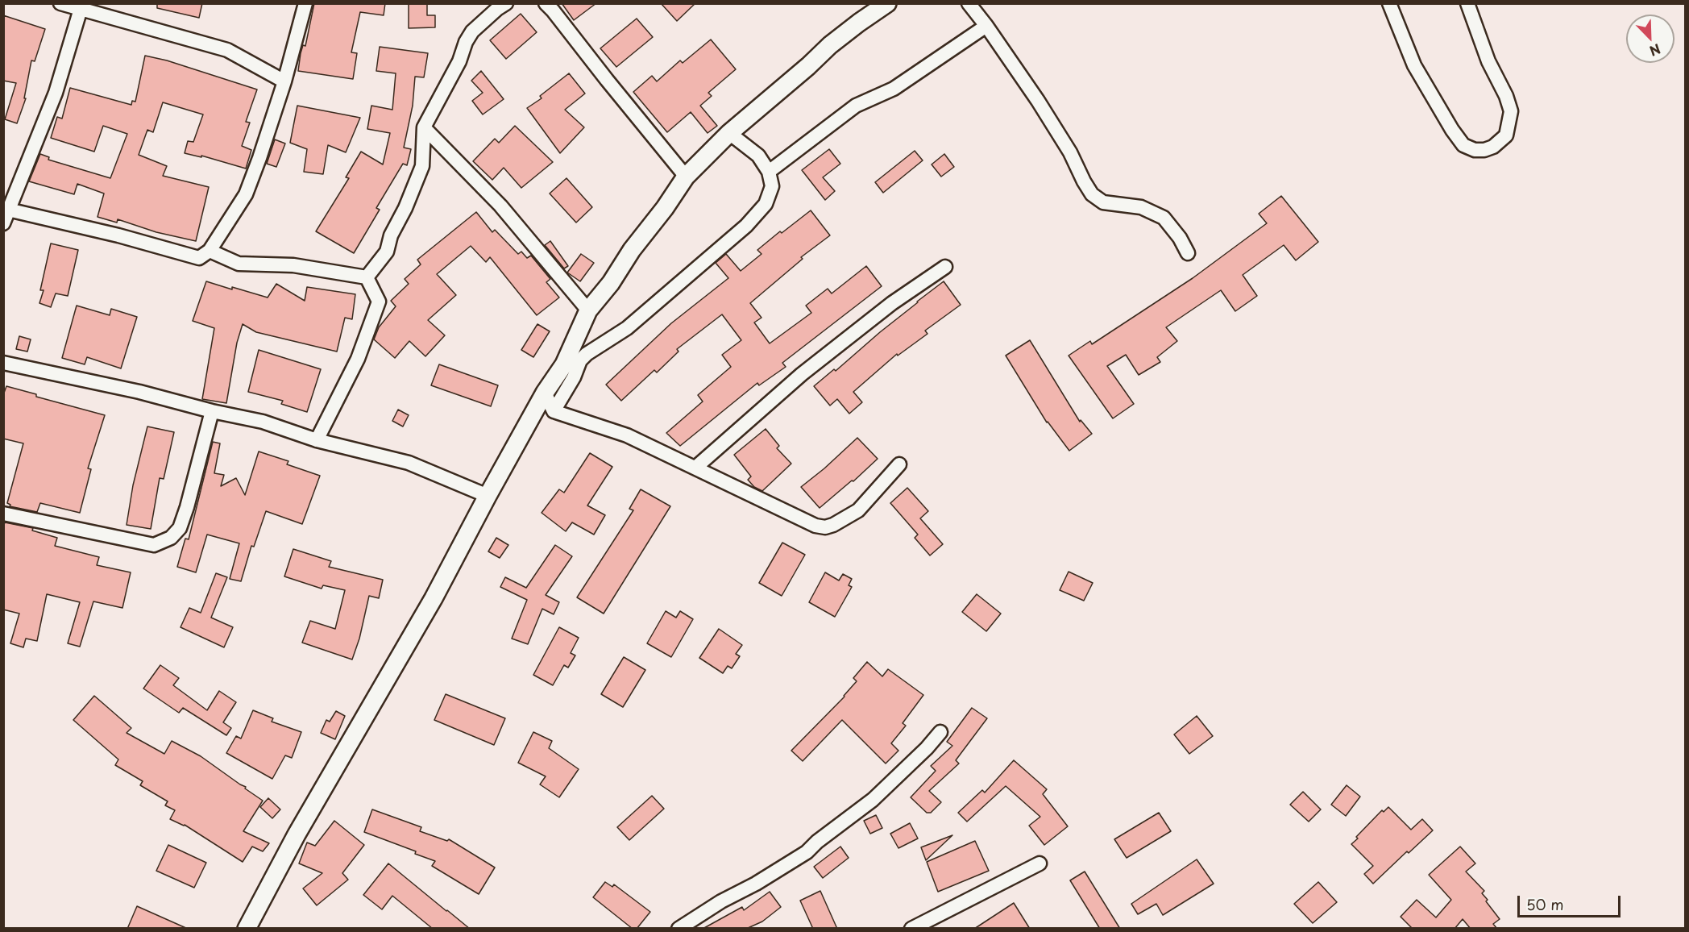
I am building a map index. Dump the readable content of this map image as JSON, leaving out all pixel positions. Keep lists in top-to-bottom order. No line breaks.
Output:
{"scale_bar":"50 m","north":"bottom right"}
